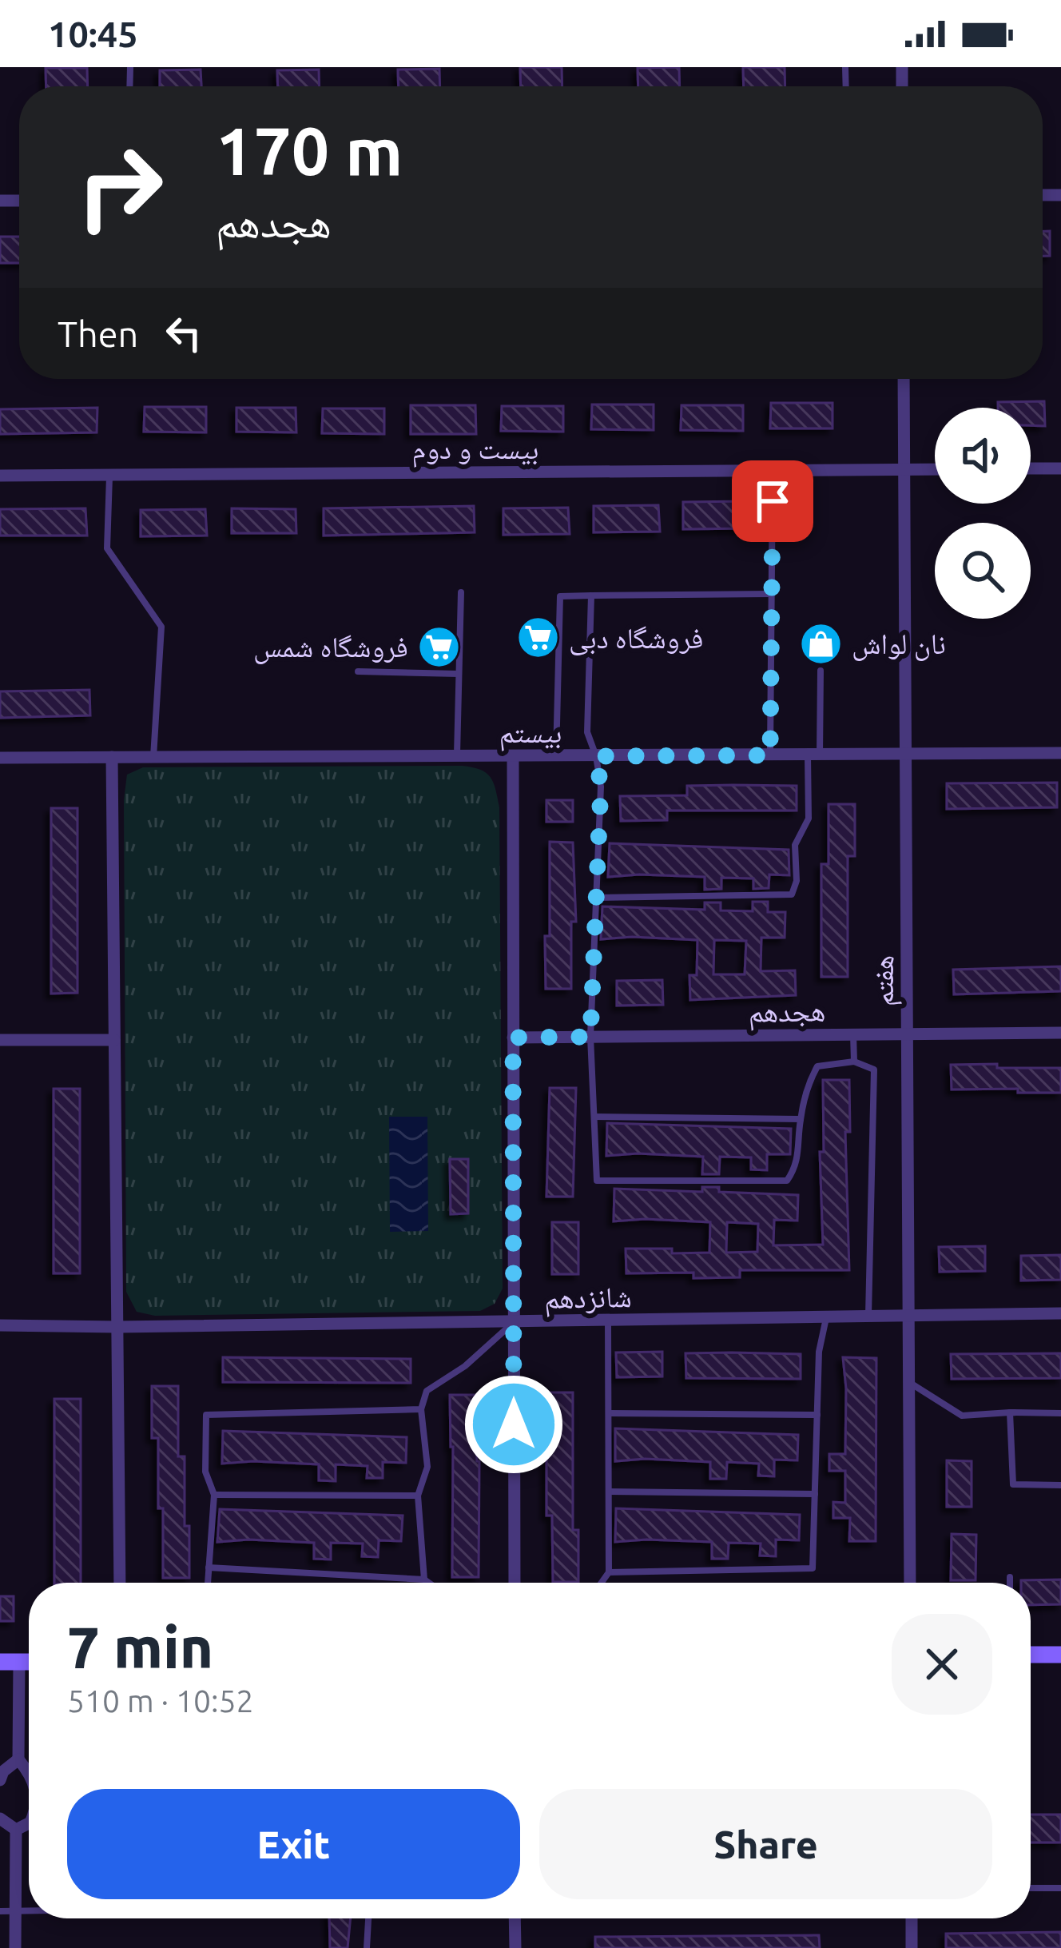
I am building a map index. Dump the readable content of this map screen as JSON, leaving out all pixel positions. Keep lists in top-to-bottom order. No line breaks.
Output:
{"streets":{"street":["بیست و دوم","بیستم","هفتم","هجدهم","شانزدهم"]},"crossings":[["بیست و دوم","هفتم"],["بیستم","هفتم"],["هفتم","هجدهم"],["هفتم","شانزدهم"]],"places":{"supermarket":["فروشگاه دبی","فروشگاه شمس"],"shop":["نان لواش"]},"page":{"status":"10:45","turn":["170 m","هجدهم"],"then":"Then","heading":["7 min","510 m · 10:52"],"buttons":["Exit","Share"]}}
